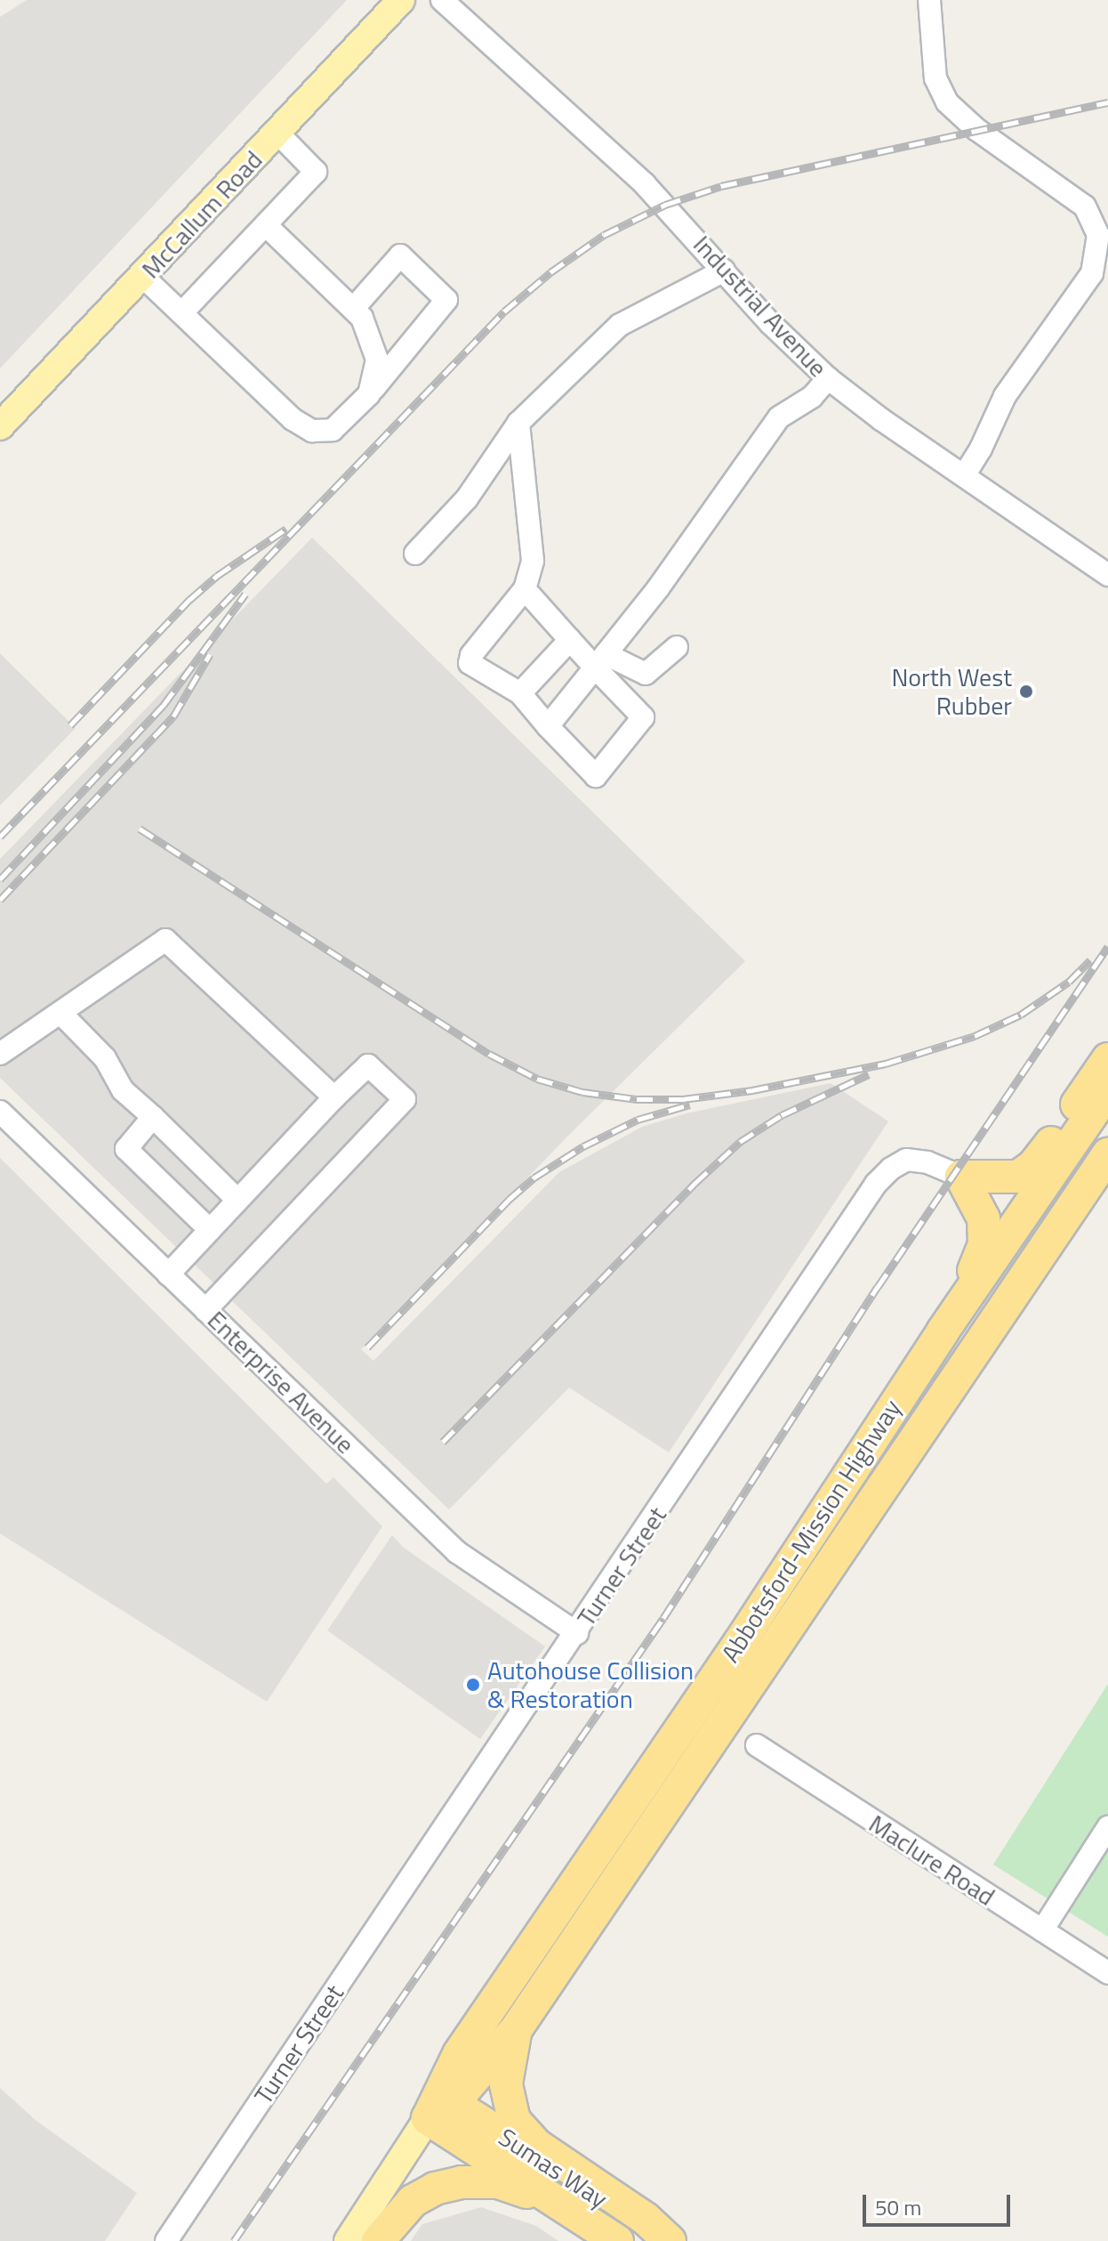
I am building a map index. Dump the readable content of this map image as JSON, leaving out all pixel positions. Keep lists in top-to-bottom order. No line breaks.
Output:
{"streets":{"highway":["Abbotsford-Mission Highway","Sumas Way"],"main road":["McCallum Road"],"street":["Industrial Avenue","Enterprise Avenue","Turner Street","Maclure Road"]},"crossings":[["Enterprise Avenue","Turner Street"],["Abbotsford-Mission Highway","Sumas Way"]],"places":["North West Rubber","Autohouse Collision & Restoration"],"scale_bar":"50 m"}
